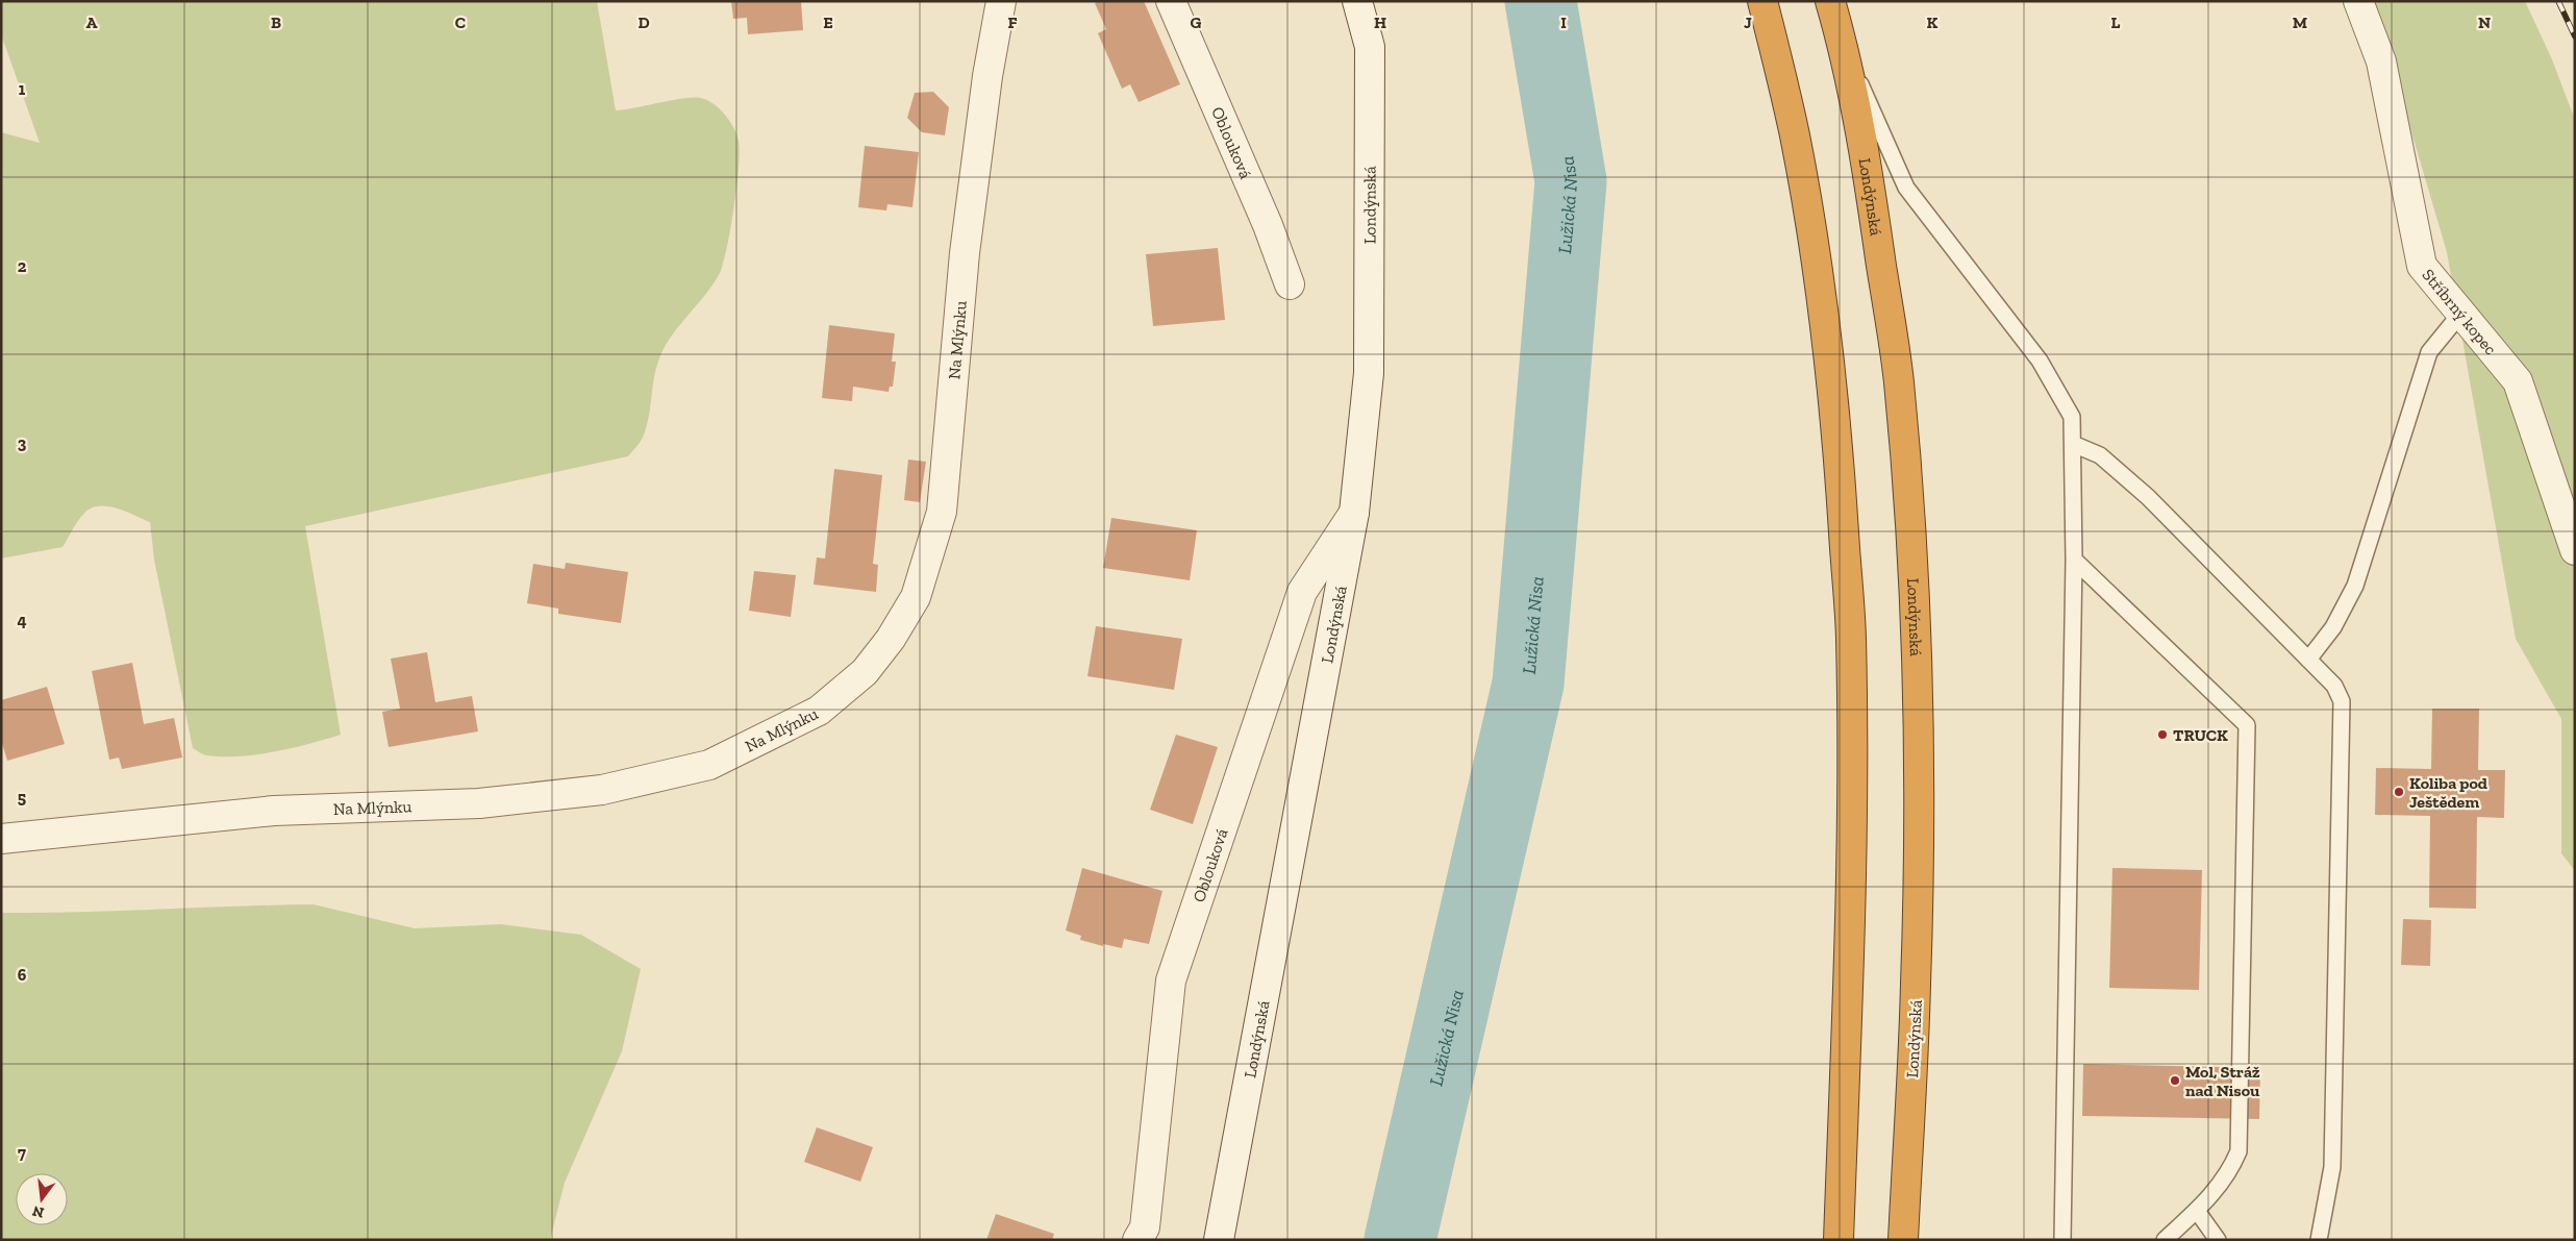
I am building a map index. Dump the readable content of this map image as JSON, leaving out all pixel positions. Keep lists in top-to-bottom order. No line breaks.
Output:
{"streets":{"highway":["Londýnská"],"street":["Oblouková","Stříbrný kopec","Na Mlýnku"]},"crossings":[["Oblouková","Londýnská"]],"water":["Lužická Nisa"],"places":["TRUCK","Koliba pod Ještědem","Mol, Stráž nad Nisou"],"north":"bottom","grid":{"columns":["A","B","C","D","E","F","G","H","I","J","K","L","M","N"],"rows":["1","2","3","4","5","6","7"]}}
